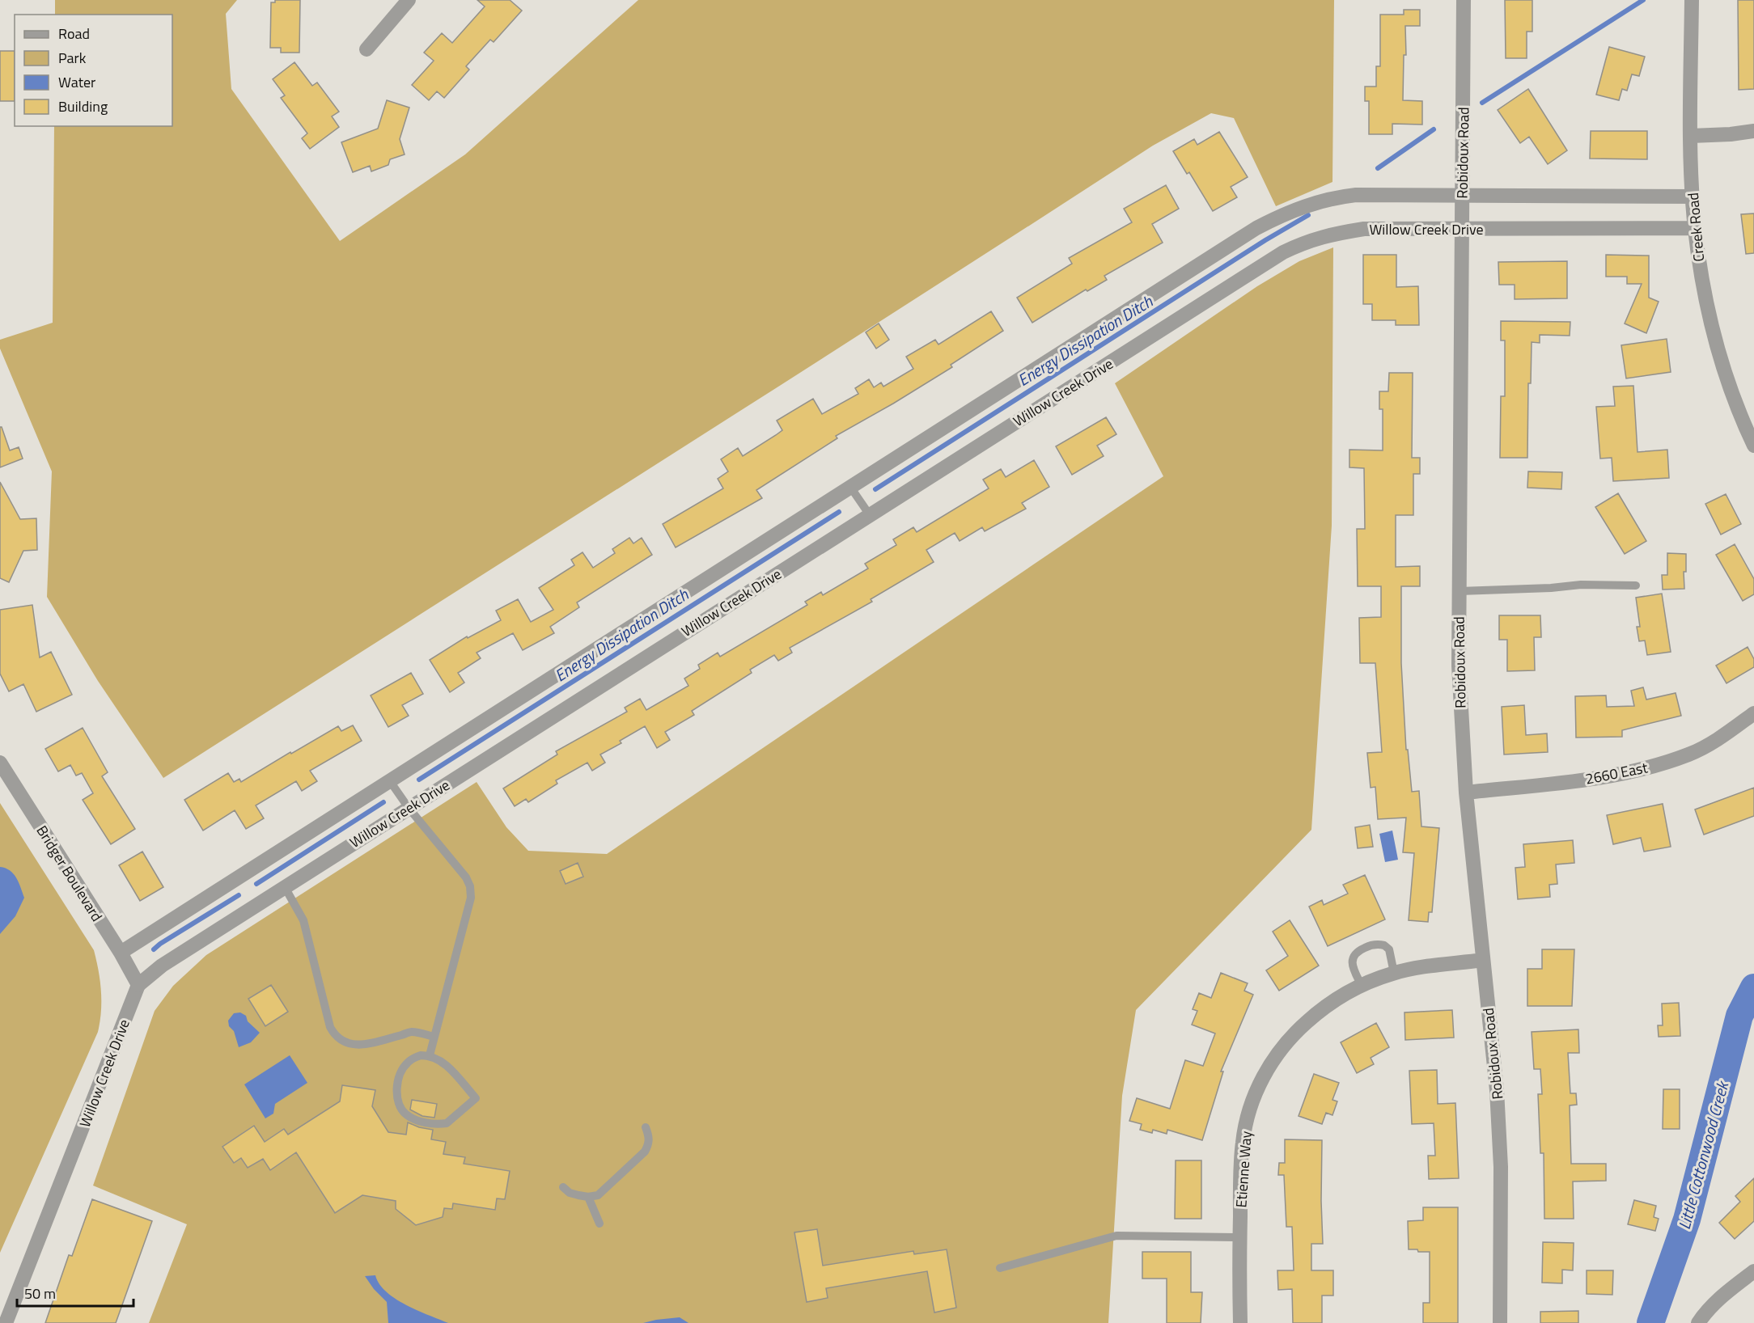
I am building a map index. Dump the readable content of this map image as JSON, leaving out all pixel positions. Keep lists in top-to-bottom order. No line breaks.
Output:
{"streets":{"street":["Robidoux Road","Creek Road","Willow Creek Drive","2660 East","Bridger Boulevard","Etienne Way"]},"crossings":[["Robidoux Road","Willow Creek Drive"],["Robidoux Road","2660 East"],["Robidoux Road","Etienne Way"],["Creek Road","Willow Creek Drive"],["Willow Creek Drive","Bridger Boulevard"]],"water":["Energy Dissipation Ditch","Little Cottonwood Creek"],"legend":["Road","Park","Water","Building"],"scale_bar":"50 m"}
